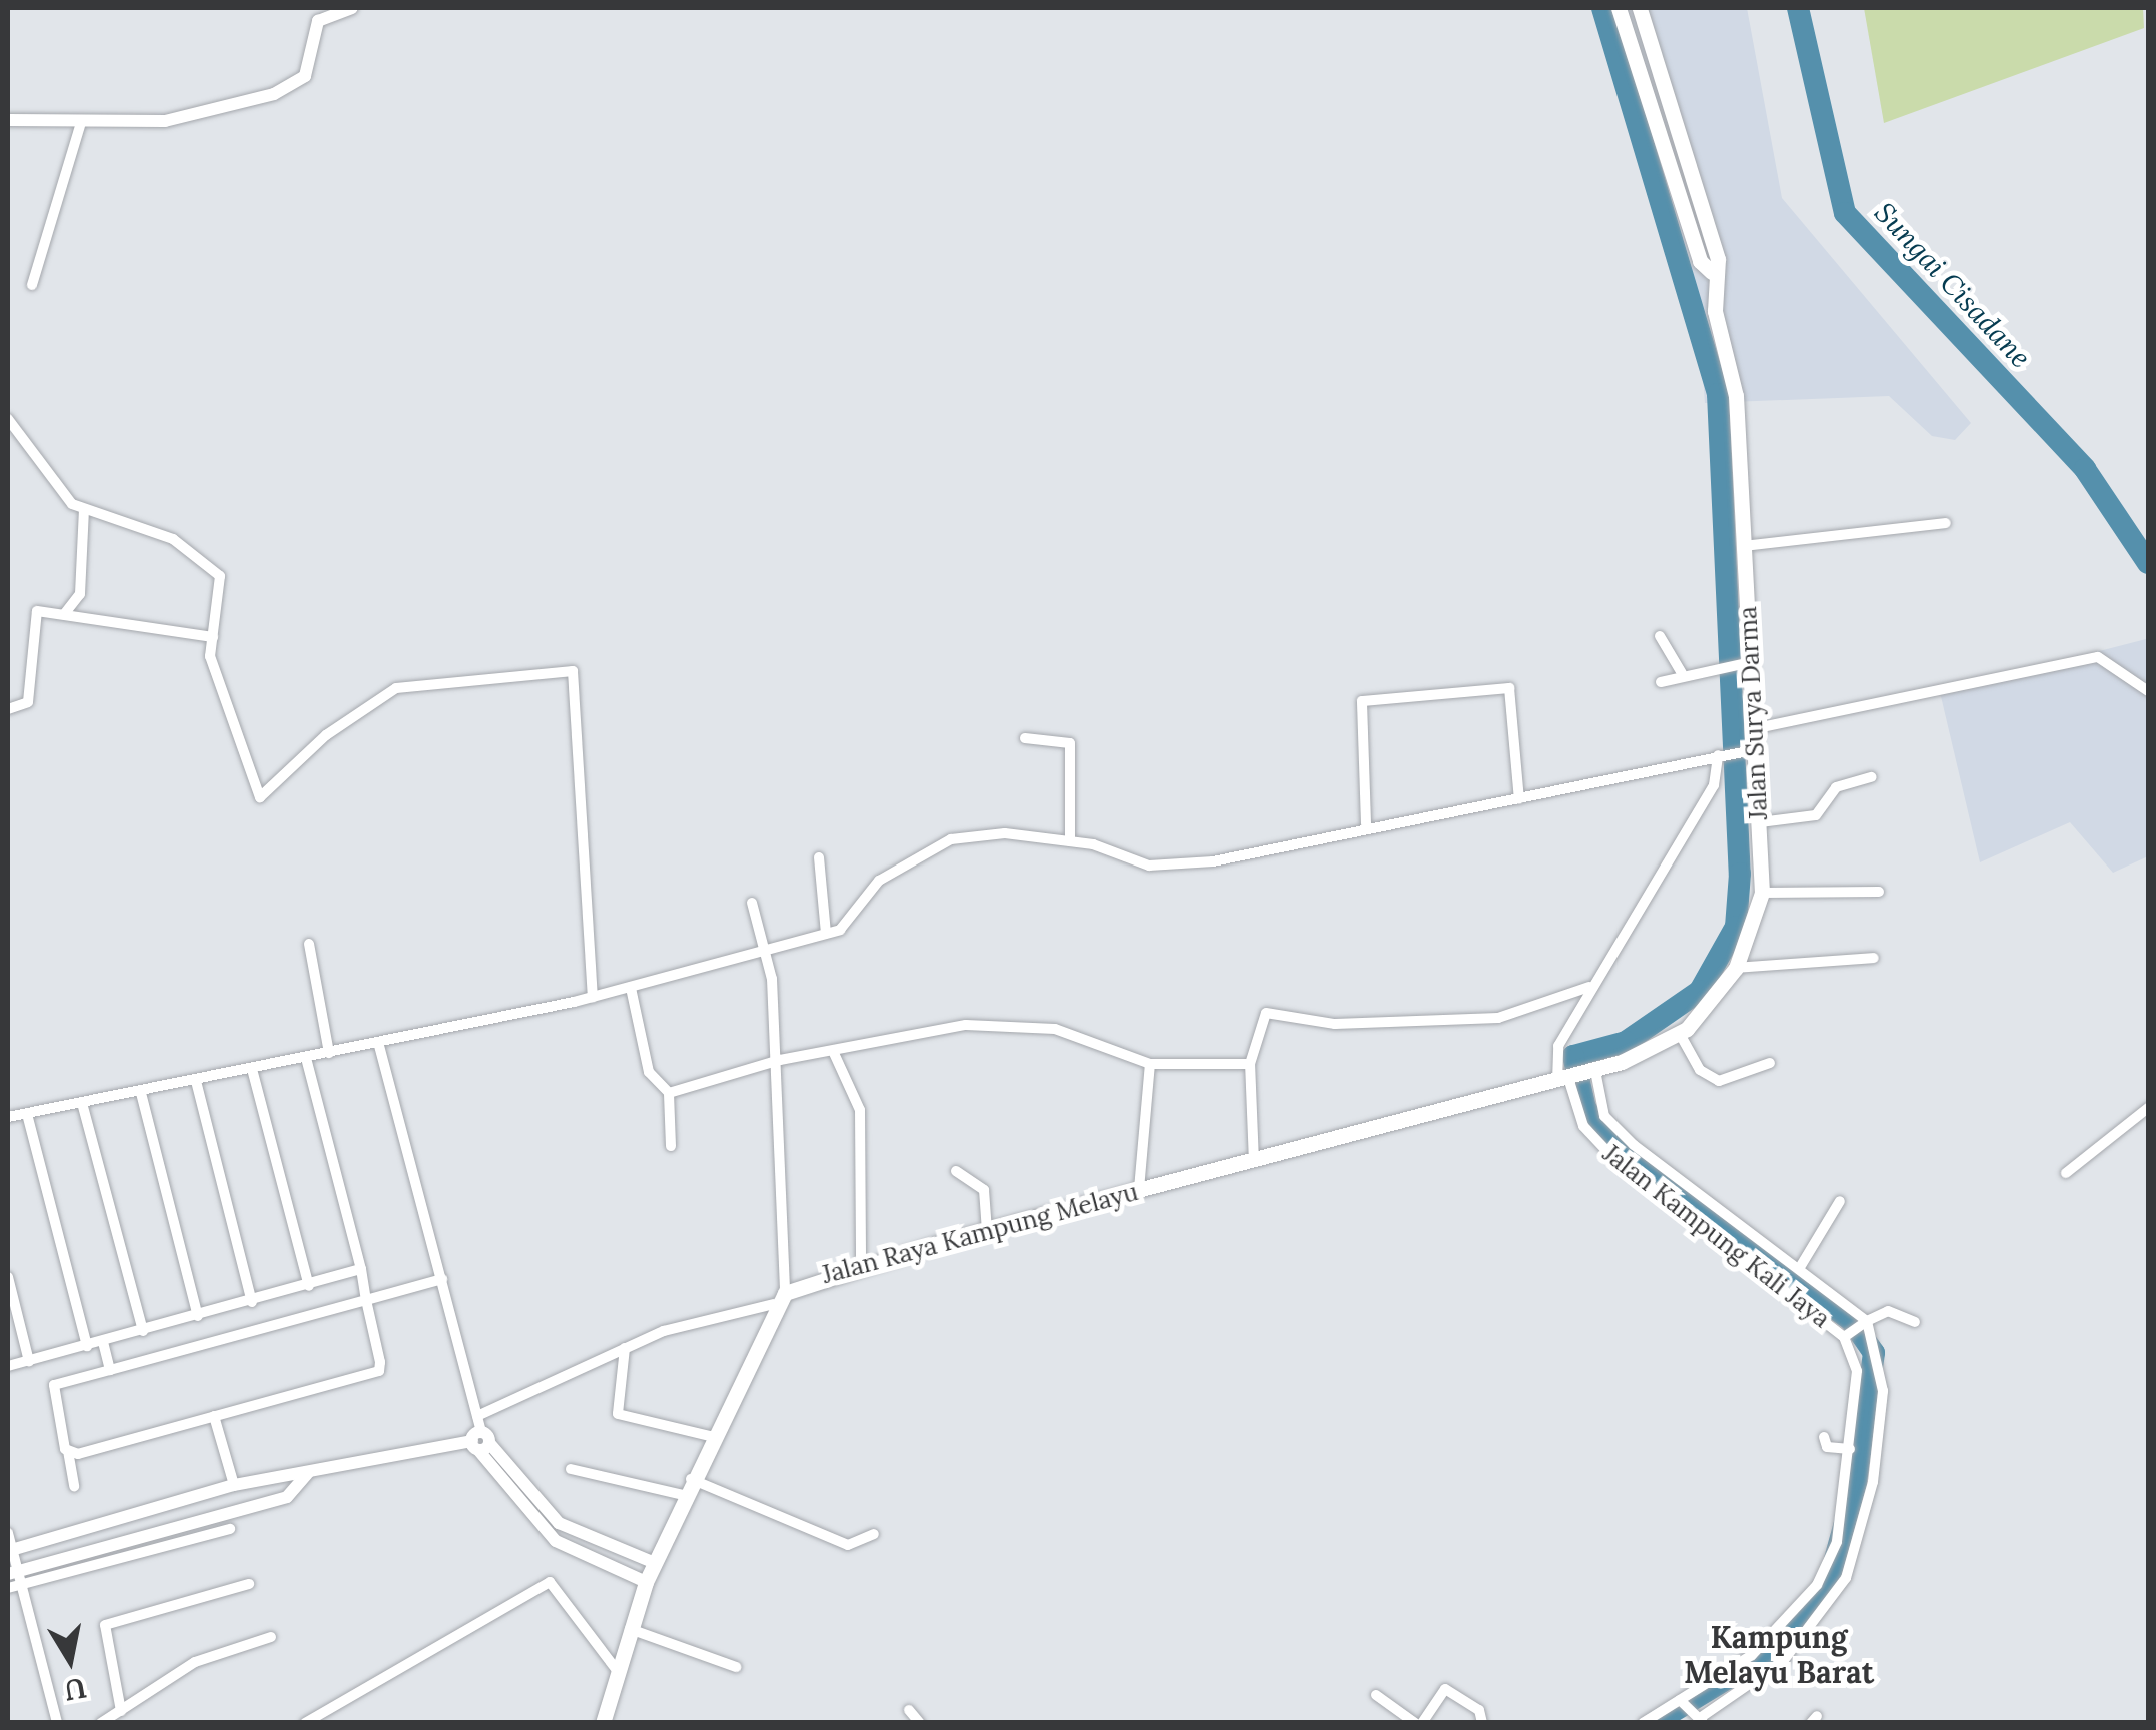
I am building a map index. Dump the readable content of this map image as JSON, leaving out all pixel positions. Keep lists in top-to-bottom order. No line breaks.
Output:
{"streets":{"main road":["Jalan Surya Darma","Jalan Raya Kampung Melayu"],"street":["Jalan Kampung Kali Jaya"]},"crossings":[["Jalan Surya Darma","Jalan Raya Kampung Melayu"],["Jalan Surya Darma","Jalan Kampung Kali Jaya"],["Jalan Raya Kampung Melayu","Jalan Kampung Kali Jaya"]],"districts":["Kampung Melayu Barat"],"water":["Sungai Cisadane"],"north":"bottom"}
